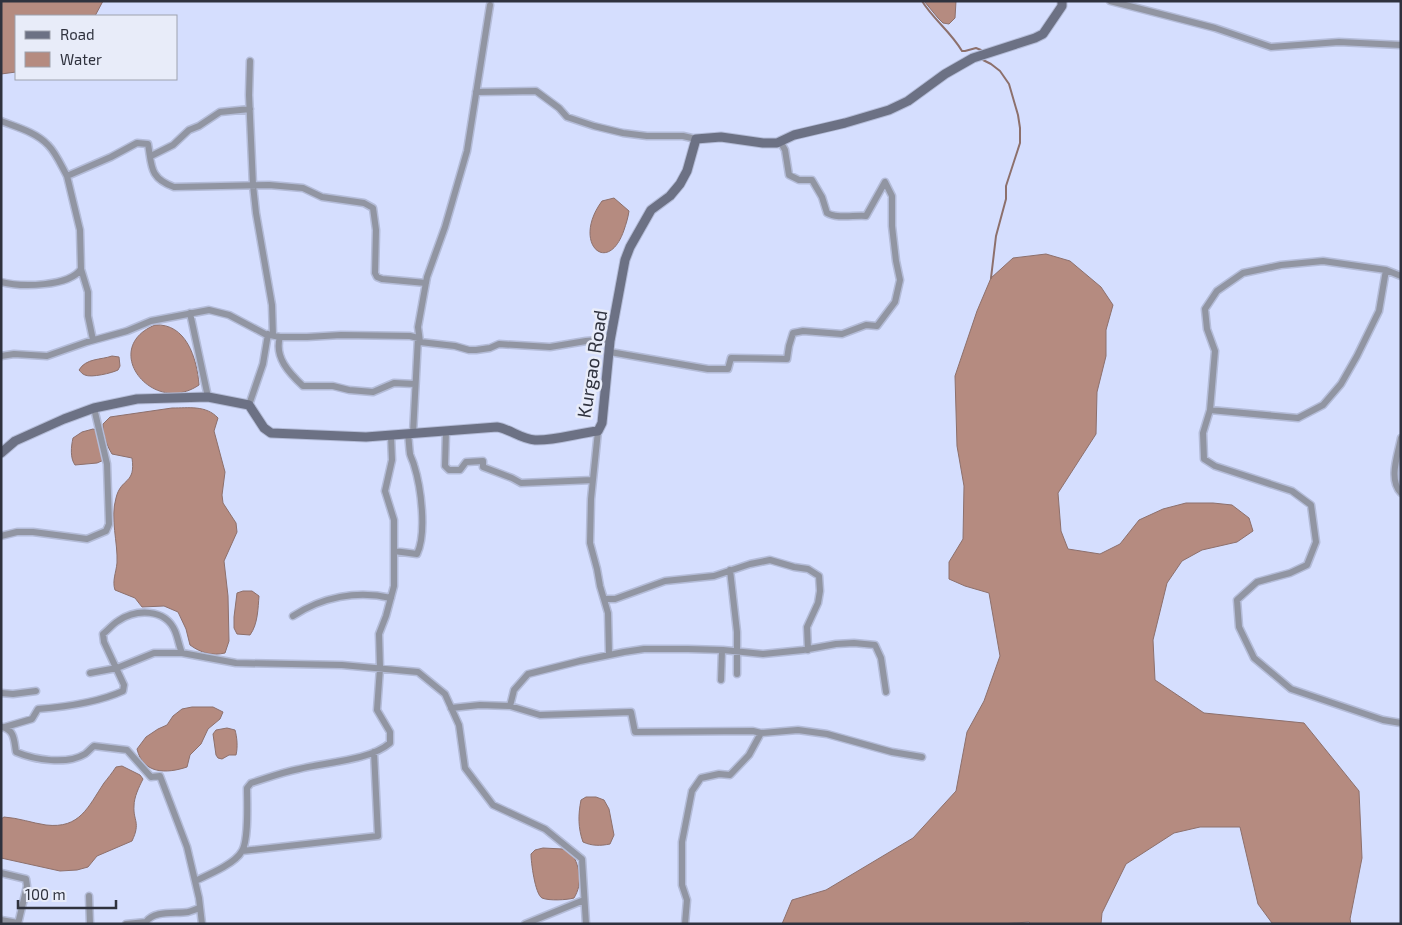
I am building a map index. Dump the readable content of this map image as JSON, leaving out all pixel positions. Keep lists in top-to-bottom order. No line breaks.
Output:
{"streets":{"street":["Kurgao Road"]},"legend":["Road","Water"],"scale_bar":"100 m"}
